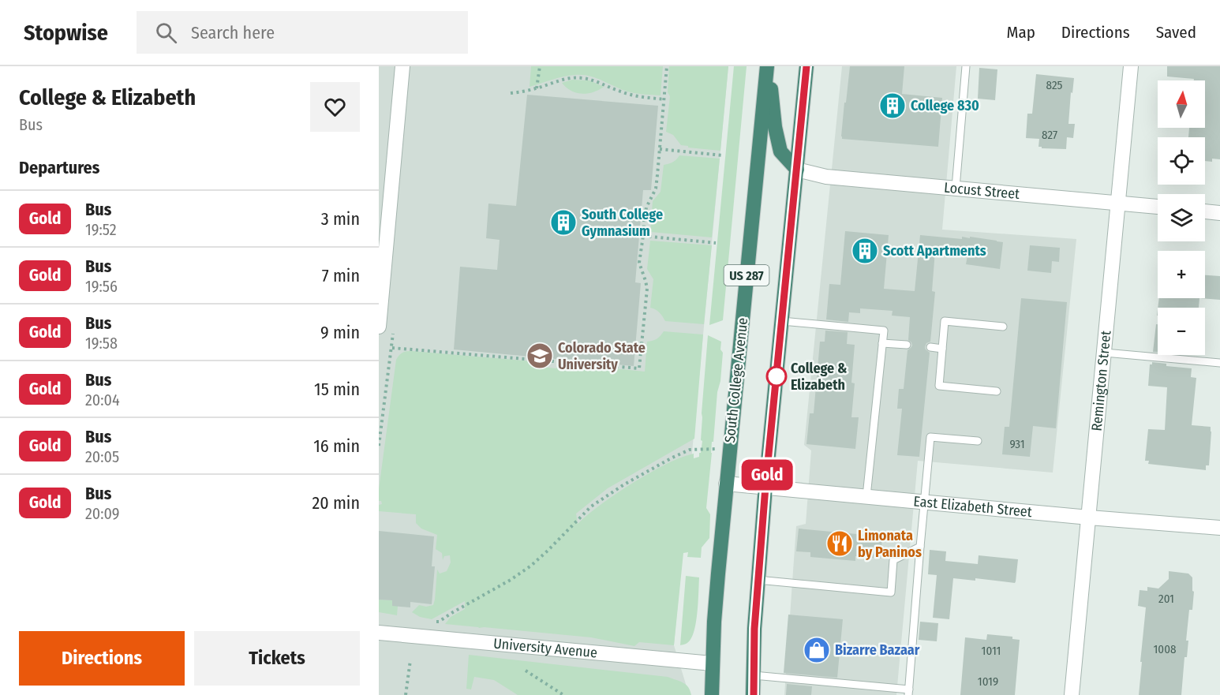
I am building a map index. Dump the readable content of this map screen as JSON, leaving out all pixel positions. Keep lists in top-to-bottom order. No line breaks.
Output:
{"streets":{"highway":["US 287","South College Avenue"],"street":["Locust Street","Remington Street","East Elizabeth Street","University Avenue"]},"crossings":[["Locust Street","US 287"],["Locust Street","Remington Street"],["US 287","East Elizabeth Street"],["South College Avenue","East Elizabeth Street"],["South College Avenue","University Avenue"],["Remington Street","East Elizabeth Street"]],"places":{"building":["College 830","South College Gymnasium","Scott Apartments"],"school or university":["Colorado State University"],"other":["College & Elizabeth"],"restaurant":["Limonata by Paninos"],"shop":["Bizarre Bazaar"]},"lines":["bus line Gold"],"house_numbers":["825","827","931","201","1008","1011","1019"],"north":"top","page":{"header":"Stopwise","search":"Search here","nav":["Map","Directions","Saved"],"heading":[["College & Elizabeth","Bus"],"Departures"],"on_map":"Gold","map_buttons":["+","−"],"list":[{"mark":"Gold","name":"Bus","note":"19:52","value":"3 min"},{"mark":"Gold","name":"Bus","note":"19:56","value":"7 min"},{"mark":"Gold","name":"Bus","note":"19:58","value":"9 min"},{"mark":"Gold","name":"Bus","note":"20:04","value":"15 min"},{"mark":"Gold","name":"Bus","note":"20:05","value":"16 min"},{"mark":"Gold","name":"Bus","note":"20:09","value":"20 min"}],"buttons":["Directions","Tickets"]}}
